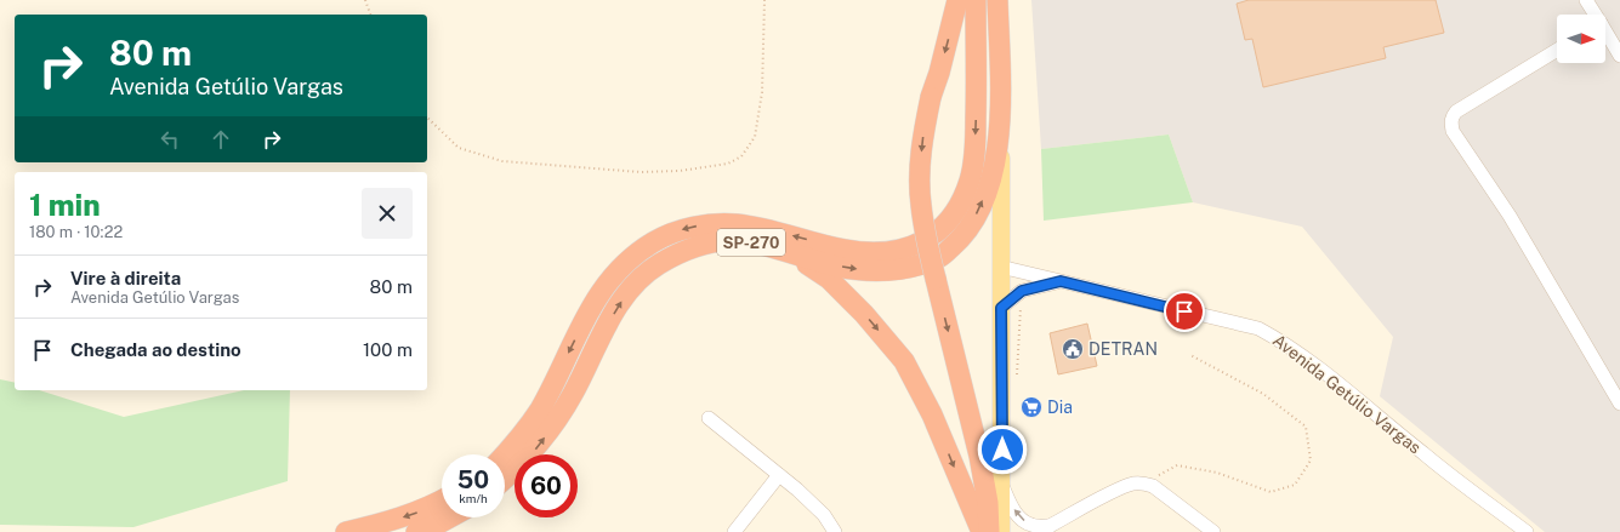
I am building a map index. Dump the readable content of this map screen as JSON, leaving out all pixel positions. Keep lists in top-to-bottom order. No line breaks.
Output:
{"streets":{"highway":["SP-270"],"street":["Avenida Getúlio Vargas"]},"crossings":[["SP-270","Avenida Getúlio Vargas"]],"places":{"public building":["DETRAN"],"supermarket":["Dia"]},"north":"right","page":{"turn":["80 m","Avenida Getúlio Vargas"],"heading":["1 min","180 m · 10:22"],"list":[{"name":"Vire à direita","note":"Avenida Getúlio Vargas","value":"80 m"},{"name":"Chegada ao destino","value":"100 m"}],"speed":"50 km/h","limit":"60"}}
